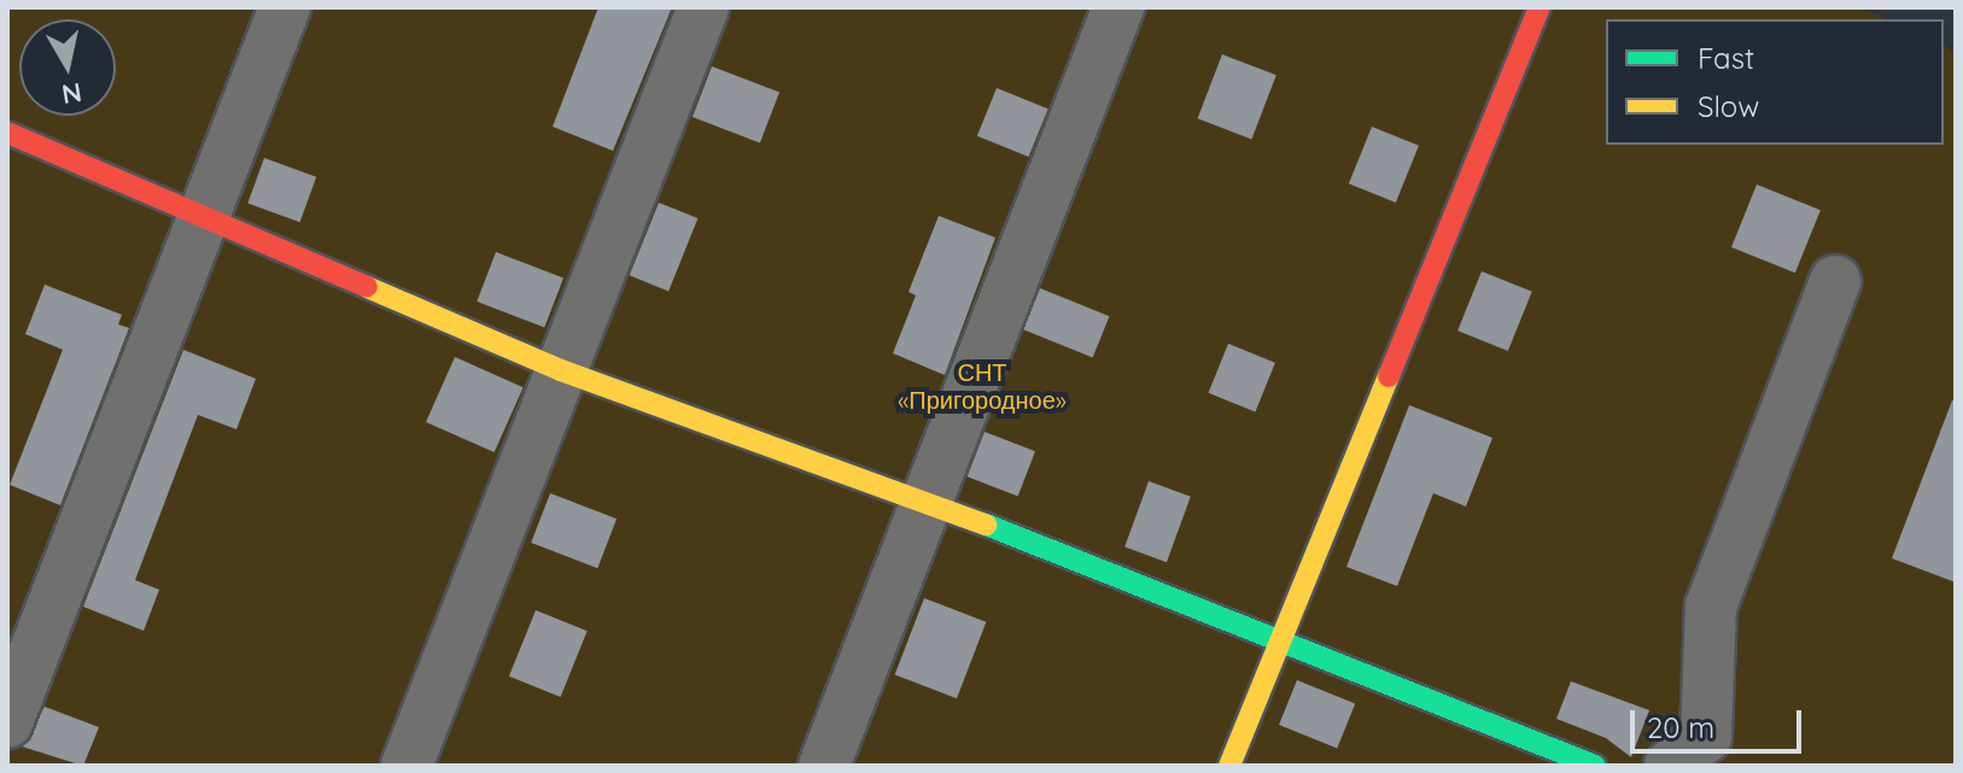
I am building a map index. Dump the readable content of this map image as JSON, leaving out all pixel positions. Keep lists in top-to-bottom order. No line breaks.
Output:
{"parks":["СНТ «Пригородное»"],"legend":["Fast","Slow"],"scale_bar":"20 m","north":"bottom"}
